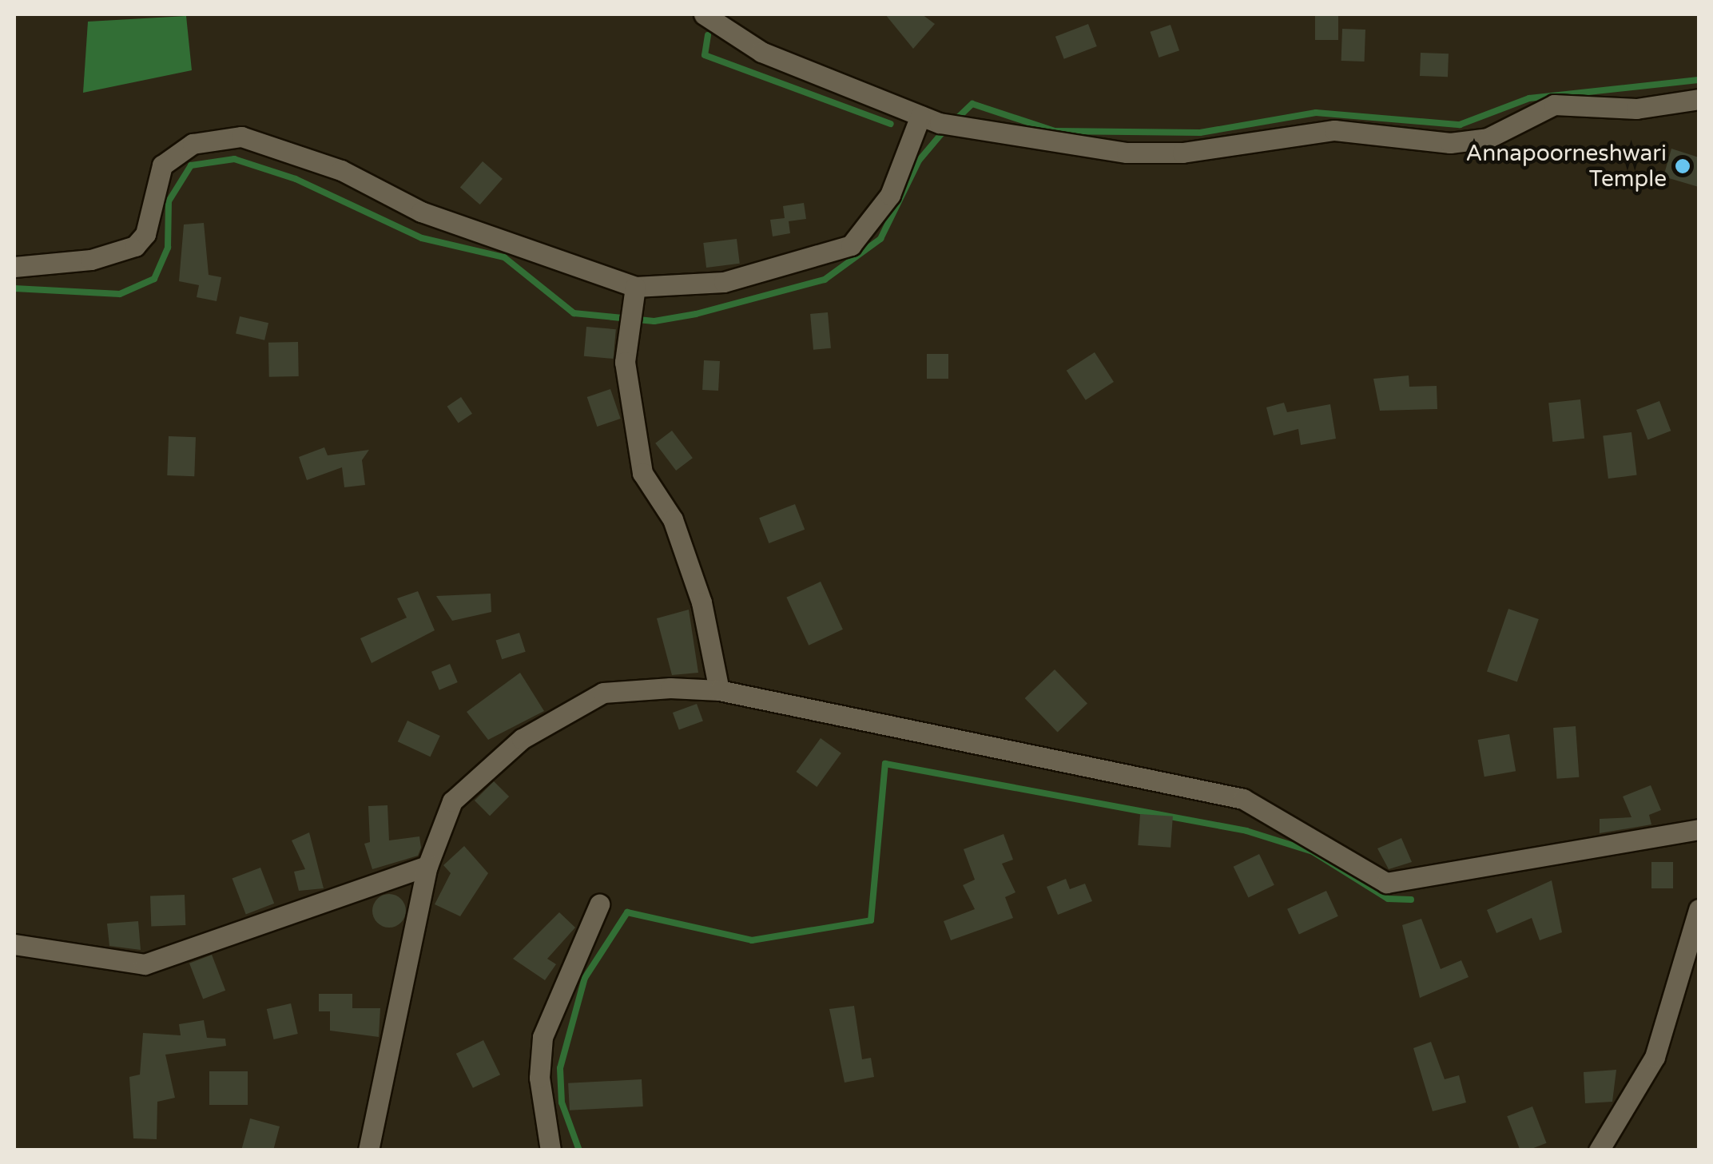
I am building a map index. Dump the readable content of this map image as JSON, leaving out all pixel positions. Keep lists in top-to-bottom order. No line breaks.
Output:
{"places":["Annapoorneshwari Temple"]}
